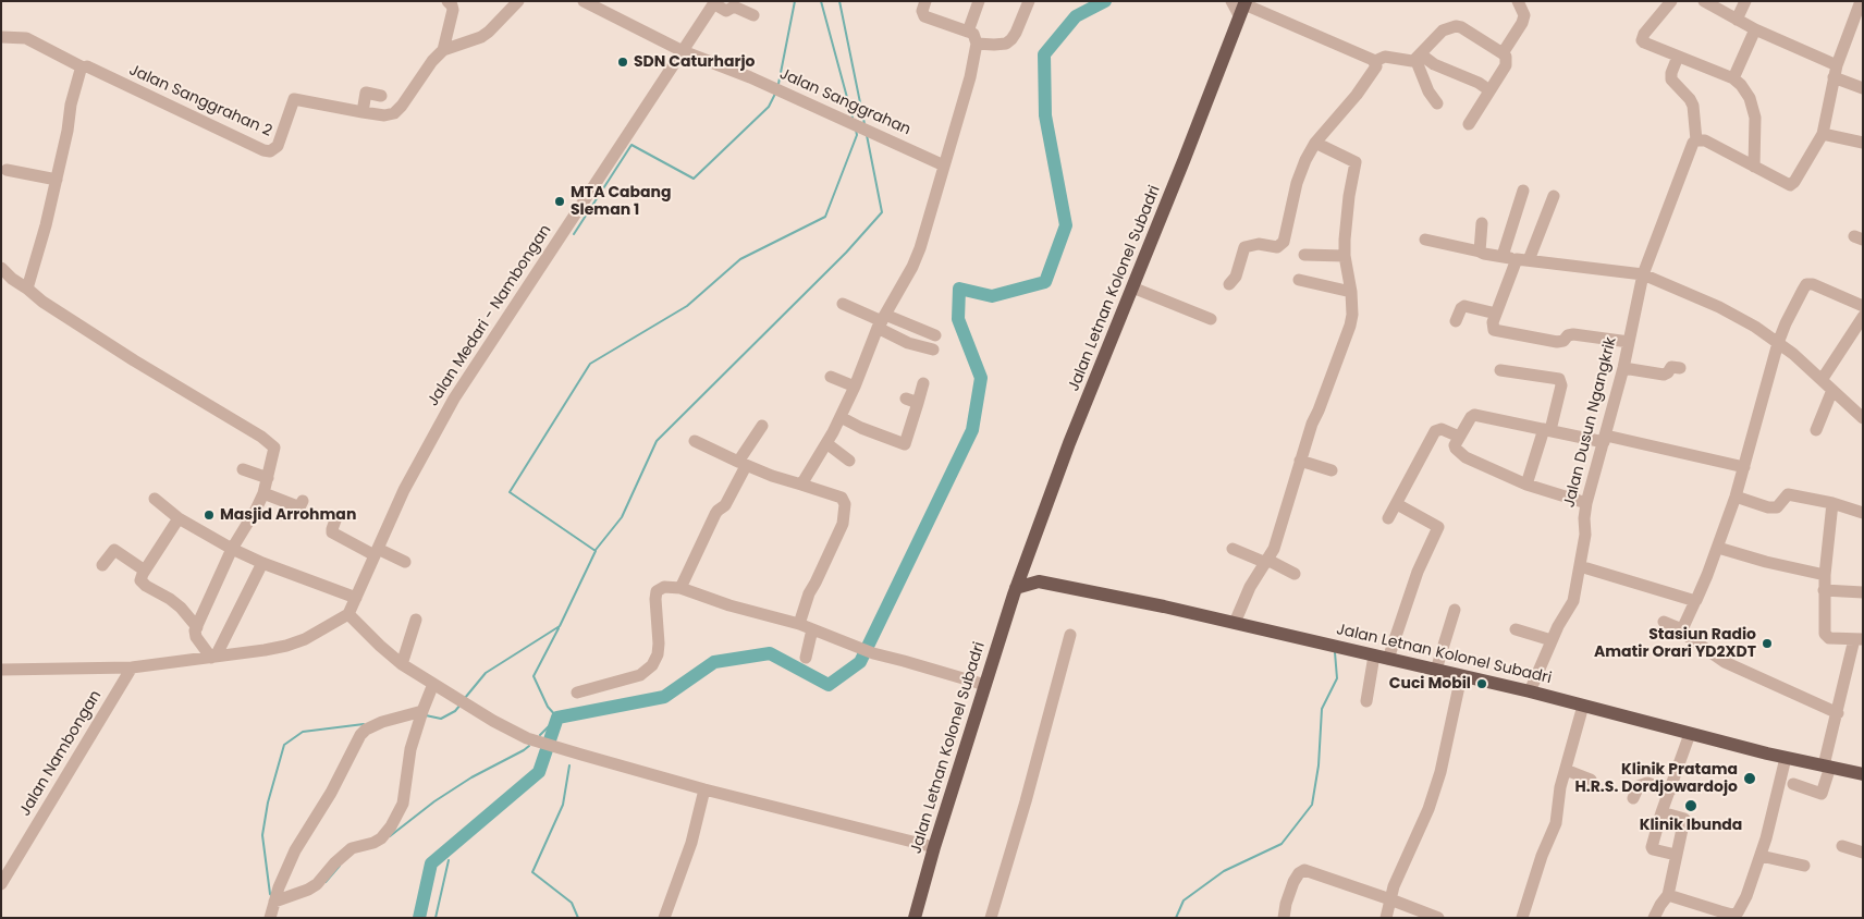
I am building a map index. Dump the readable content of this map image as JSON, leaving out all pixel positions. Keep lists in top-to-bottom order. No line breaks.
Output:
{"streets":{"main road":["Jalan Letnan Kolonel Subadri"],"street":["Jalan Sanggrahan 2","Jalan Sanggrahan","Jalan Medari - Nambongan","Jalan Dusun Ngangkrik","Jalan Nambongan"]},"crossings":[["Jalan Sanggrahan","Jalan Medari - Nambongan"],["Jalan Letnan Kolonel Subadri","Jalan Dusun Ngangkrik"],["Jalan Medari - Nambongan","Jalan Nambongan"]],"places":["SDN Caturharjo","MTA Cabang Sleman 1","Masjid Arrohman","Stasiun Radio Amatir Orari YD2XDT","Cuci Mobil","Klinik Pratama H.R.S. Dordjowardojo","Klinik Ibunda"]}
